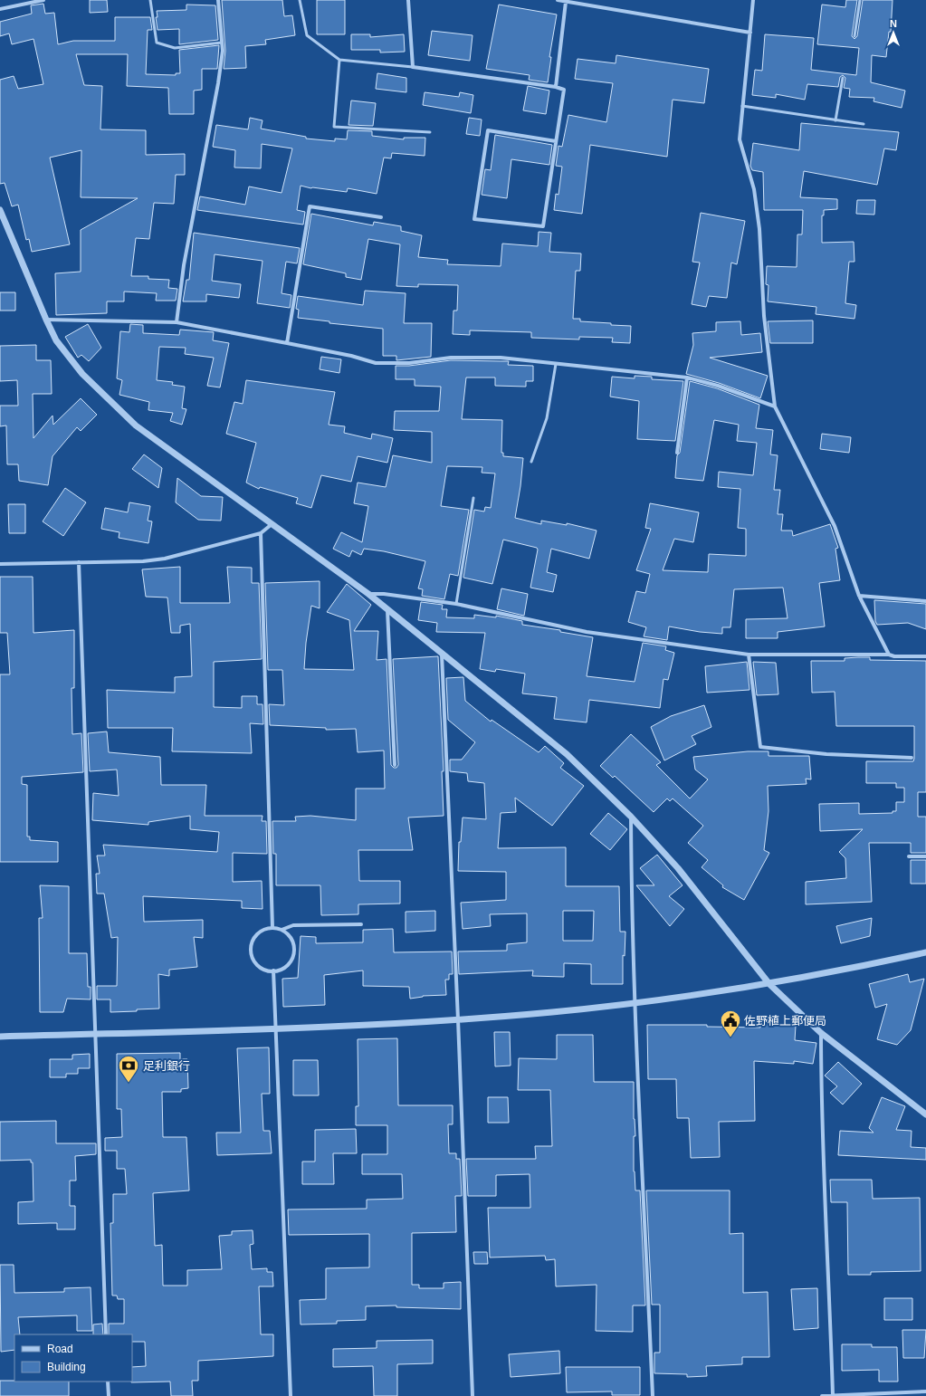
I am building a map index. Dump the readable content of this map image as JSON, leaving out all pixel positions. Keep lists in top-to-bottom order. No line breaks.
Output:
{"places":{"public building":["佐野植上郵便局"],"bank":["足利銀行"]},"legend":["Road","Building"],"north":"top"}
